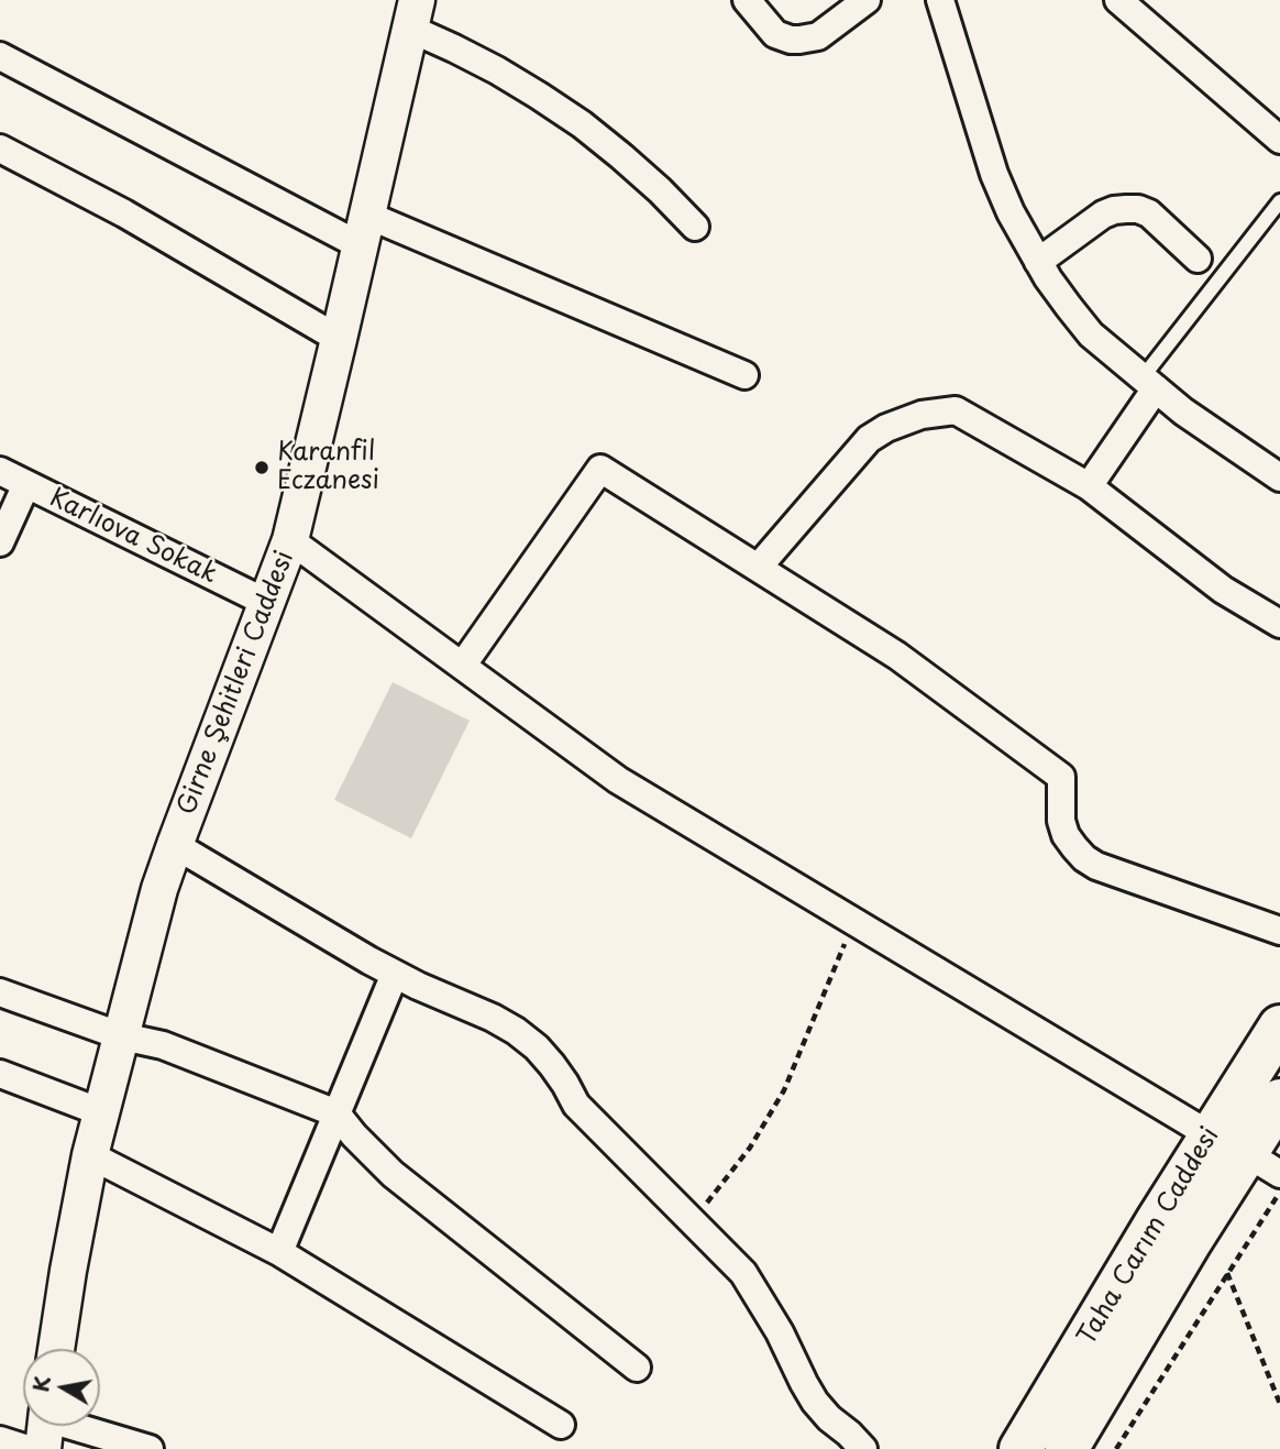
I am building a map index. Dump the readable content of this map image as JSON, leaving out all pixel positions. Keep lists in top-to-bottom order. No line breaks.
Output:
{"streets":{"main road":["Taha Carım Caddesi"],"street":["Karlıova Sokak","Girne Şehitleri Caddesi"]},"crossings":[["Karlıova Sokak","Girne Şehitleri Caddesi"]],"places":["Karanfil Eczanesi"],"north":"left"}
